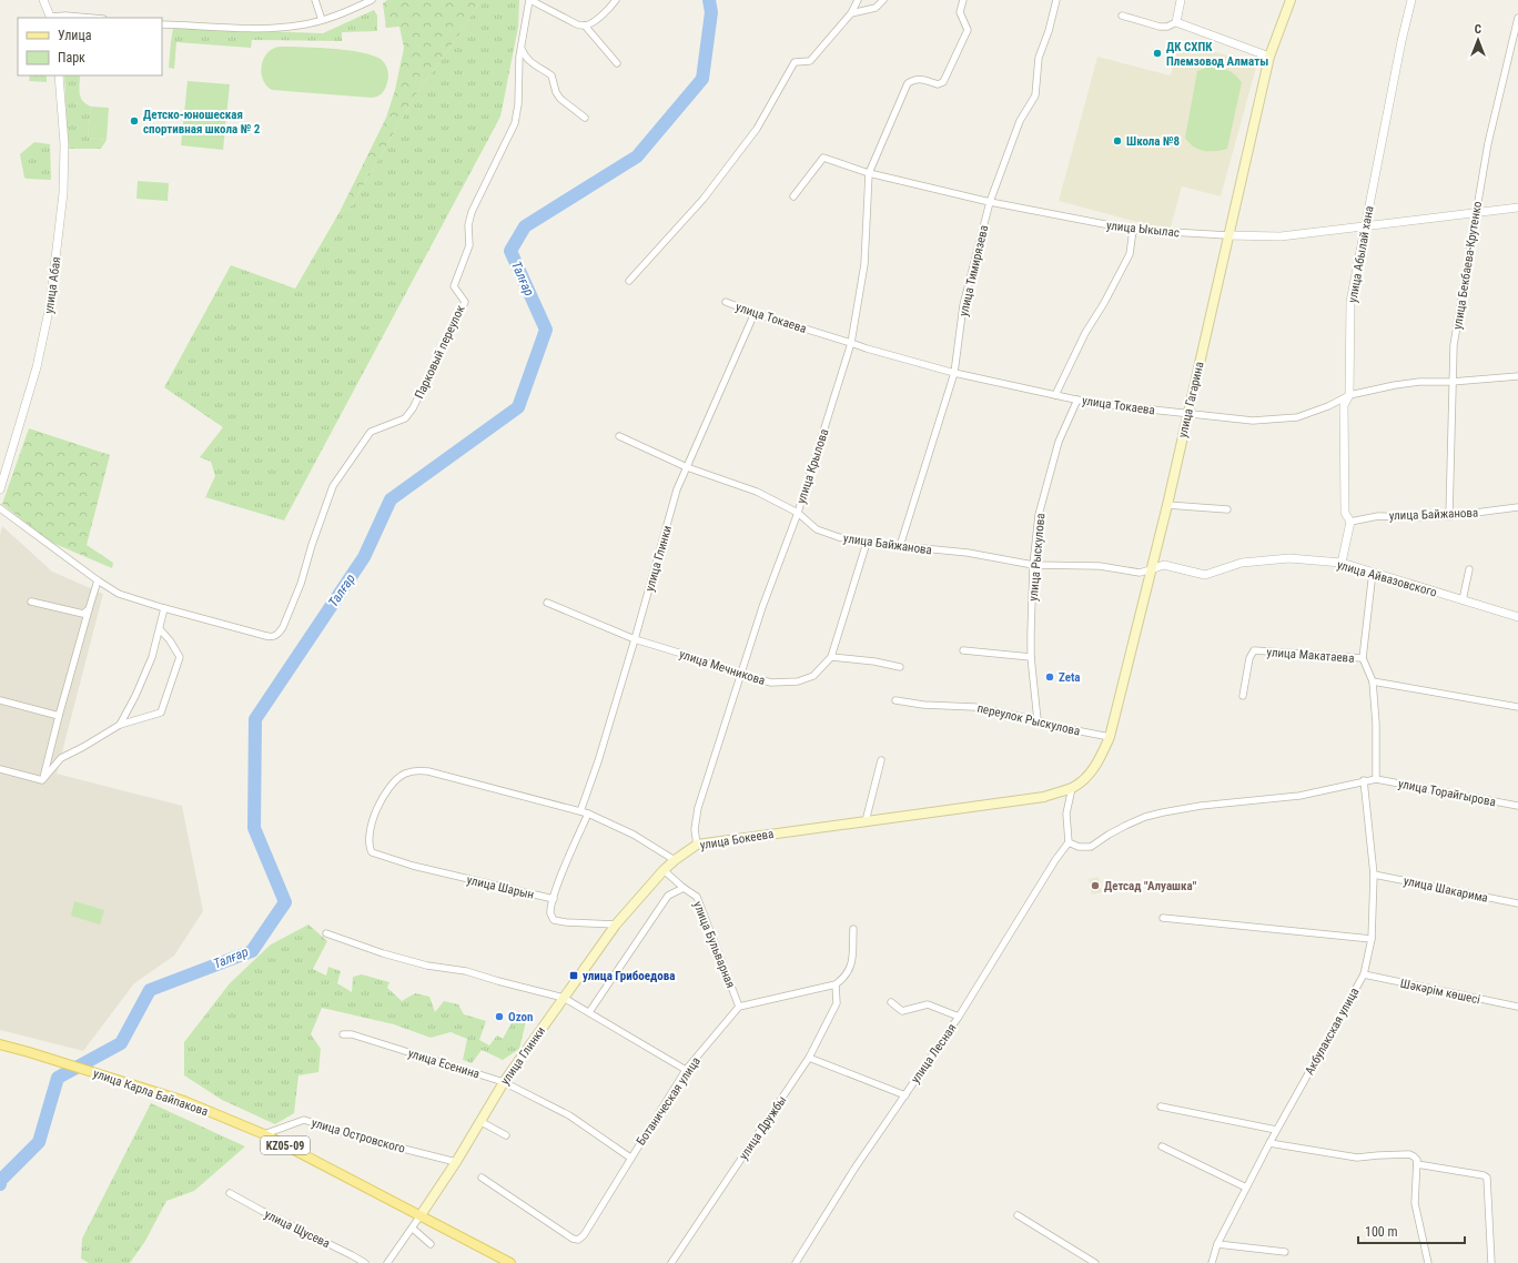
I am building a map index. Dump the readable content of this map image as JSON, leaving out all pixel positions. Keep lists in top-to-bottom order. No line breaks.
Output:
{"streets":{"main road":["улица Гагарина","улица Глинки","улица Бокеева","улица Карла Байпакова","KZ05-09"],"street":["улица Ыкылас","улица Абылай хана","улица Бекбаева-Крутенко","улица Тимирязева","улица Абая","улица Токаева","Парковый переулок","улица Крылова","улица Байжанова","улица Рыскулова","улица Айвазовского","улица Макатаева","улица Мечникова","переулок Рыскулова","улица Торайгырова","улица Шарын","улица Шакарима","улица Бульварная","Шәкәрім көшесі","Акбулакская улица","улица Лесная","улица Есенина","Ботаническая улица","улица Дружбы","улица Островского","улица Щусева"]},"crossings":[["улица Ыкылас","улица Абылай хана"],["улица Ыкылас","улица Бекбаева-Крутенко"],["улица Ыкылас","улица Тимирязева"],["улица Ыкылас","улица Гагарина"],["улица Ыкылас","улица Крылова"],["улица Абылай хана","улица Токаева"],["улица Абылай хана","улица Байжанова"],["улица Абылай хана","улица Айвазовского"],["улица Бекбаева-Крутенко","улица Токаева"],["улица Бекбаева-Крутенко","улица Байжанова"],["улица Тимирязева","улица Токаева"],["улица Тимирязева","улица Байжанова"],["улица Токаева","улица Гагарина"],["улица Токаева","улица Крылова"],["улица Токаева","улица Рыскулова"],["улица Токаева","улица Глинки"],["улица Гагарина","улица Байжанова"],["улица Гагарина","переулок Рыскулова"],["улица Гагарина","улица Бокеева"],["улица Крылова","улица Байжанова"],["улица Крылова","улица Мечникова"],["улица Крылова","улица Бокеева"],["улица Байжанова","улица Рыскулова"],["улица Байжанова","улица Глинки"],["улица Байжанова","улица Мечникова"],["улица Рыскулова","переулок Рыскулова"],["улица Глинки","улица Мечникова"],["улица Глинки","улица Бокеева"],["улица Глинки","улица Шарын"],["улица Глинки","улица Бульварная"],["улица Глинки","улица Есенина"],["улица Глинки","улица Карла Байпакова"],["улица Глинки","улица Островского"],["улица Торайгырова","Акбулакская улица"],["улица Торайгырова","улица Лесная"],["улица Шакарима","Акбулакская улица"],["улица Бульварная","Ботаническая улица"],["Шәкәрім көшесі","Акбулакская улица"],["улица Есенина","Ботаническая улица"],["улица Карла Байпакова","улица Островского"]],"water":["Талғар"],"places":{"other":["ДК СХПК Племзовод Алматы","Детско-юношеская спортивная школа № 2","Школа №8","Zeta","Детсад \"Алуашка\"","Ozon"],"transit":["улица Грибоедова"]},"legend":["Улица","Парк"],"scale_bar":"100 m","north":"top"}
